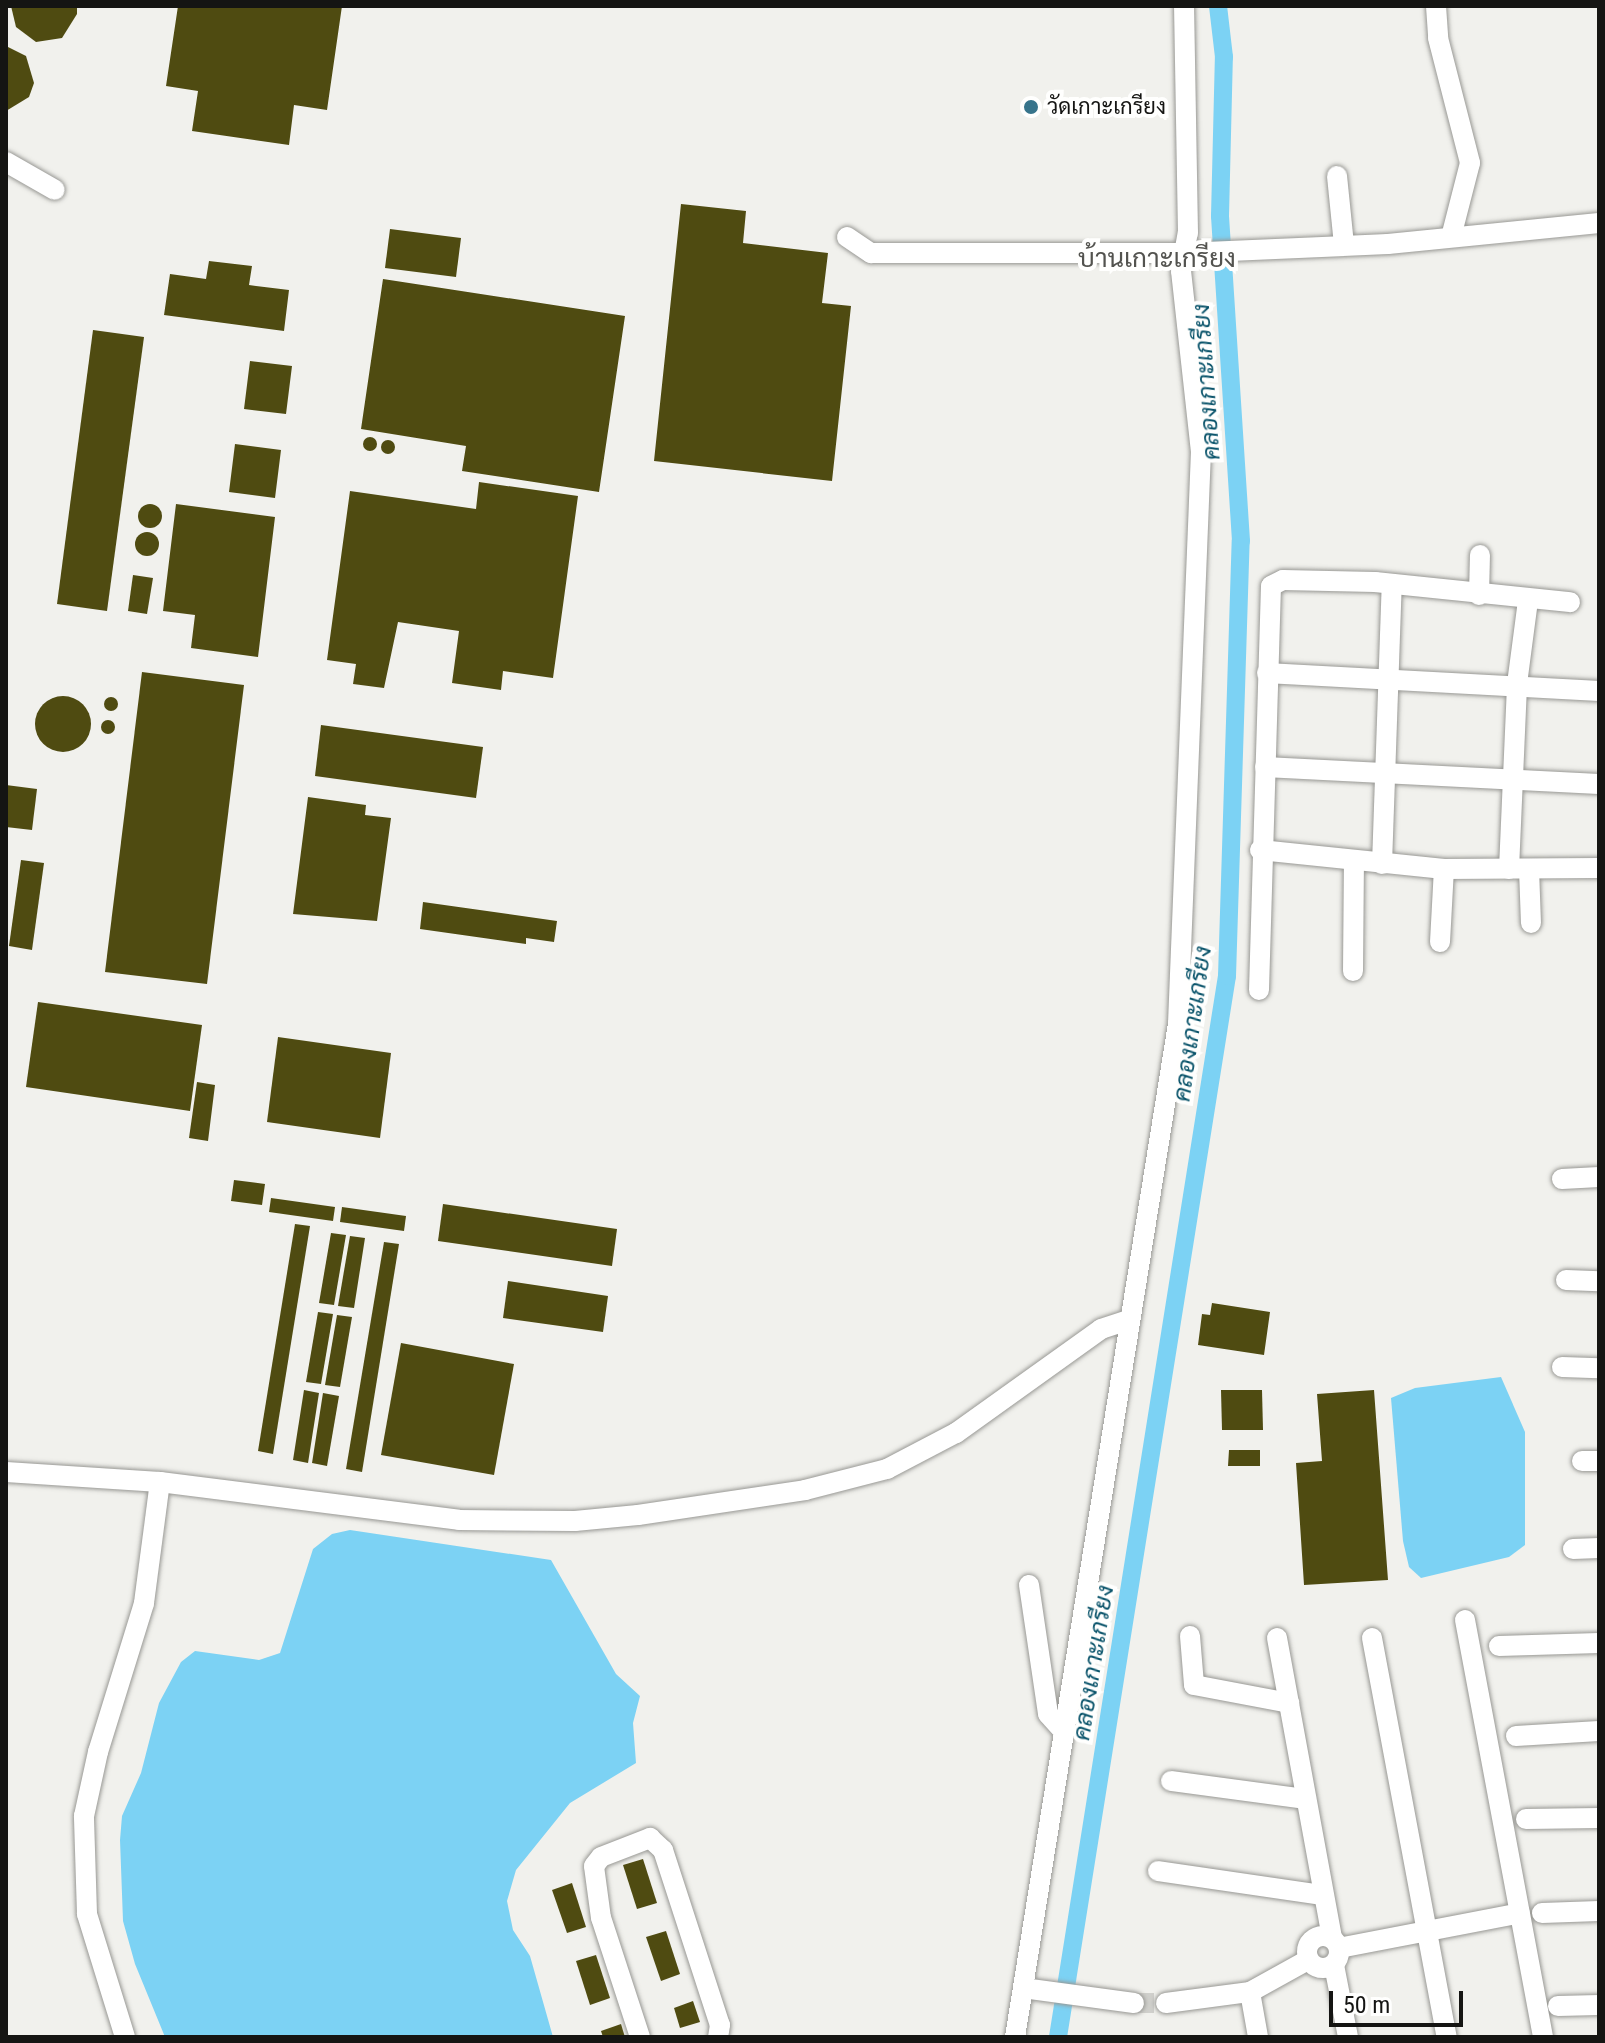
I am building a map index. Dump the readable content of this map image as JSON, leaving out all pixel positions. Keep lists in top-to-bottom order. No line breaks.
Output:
{"districts":["บ้านเกาะเกรียง"],"water":["คลองเกาะเกรียง"],"places":["วัดเกาะเกรียง"],"scale_bar":"50 m"}
